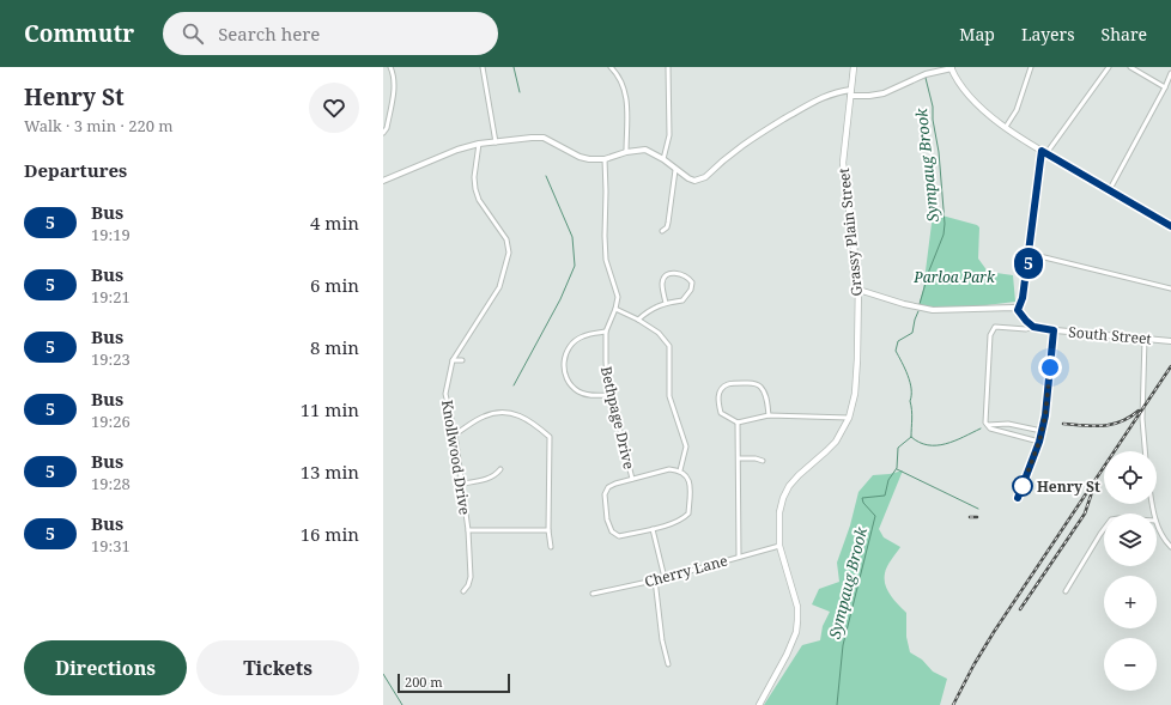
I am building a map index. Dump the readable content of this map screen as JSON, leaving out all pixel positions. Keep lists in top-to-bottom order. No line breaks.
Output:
{"streets":{"main road":["Grassy Plain Street"],"street":["South Street","Bethpage Drive","Knollwood Drive","Cherry Lane"]},"crossings":[["Grassy Plain Street","Cherry Lane"]],"water":["Sympaug Brook"],"parks":["Parloa Park"],"places":["Henry St"],"lines":["bus line 5"],"scale_bar":"200 m","page":{"header":"Commutr","search":"Search here","nav":["Map","Layers","Share"],"heading":[["Henry St","Walk · 3 min · 220 m"],"Departures"],"on_map":"5","list":[{"mark":"5","name":"Bus","note":"19:19","value":"4 min"},{"mark":"5","name":"Bus","note":"19:21","value":"6 min"},{"mark":"5","name":"Bus","note":"19:23","value":"8 min"},{"mark":"5","name":"Bus","note":"19:26","value":"11 min"},{"mark":"5","name":"Bus","note":"19:28","value":"13 min"},{"mark":"5","name":"Bus","note":"19:31","value":"16 min"}],"map_buttons":["+","−"],"buttons":["Directions","Tickets"],"scale":"200 m"}}
